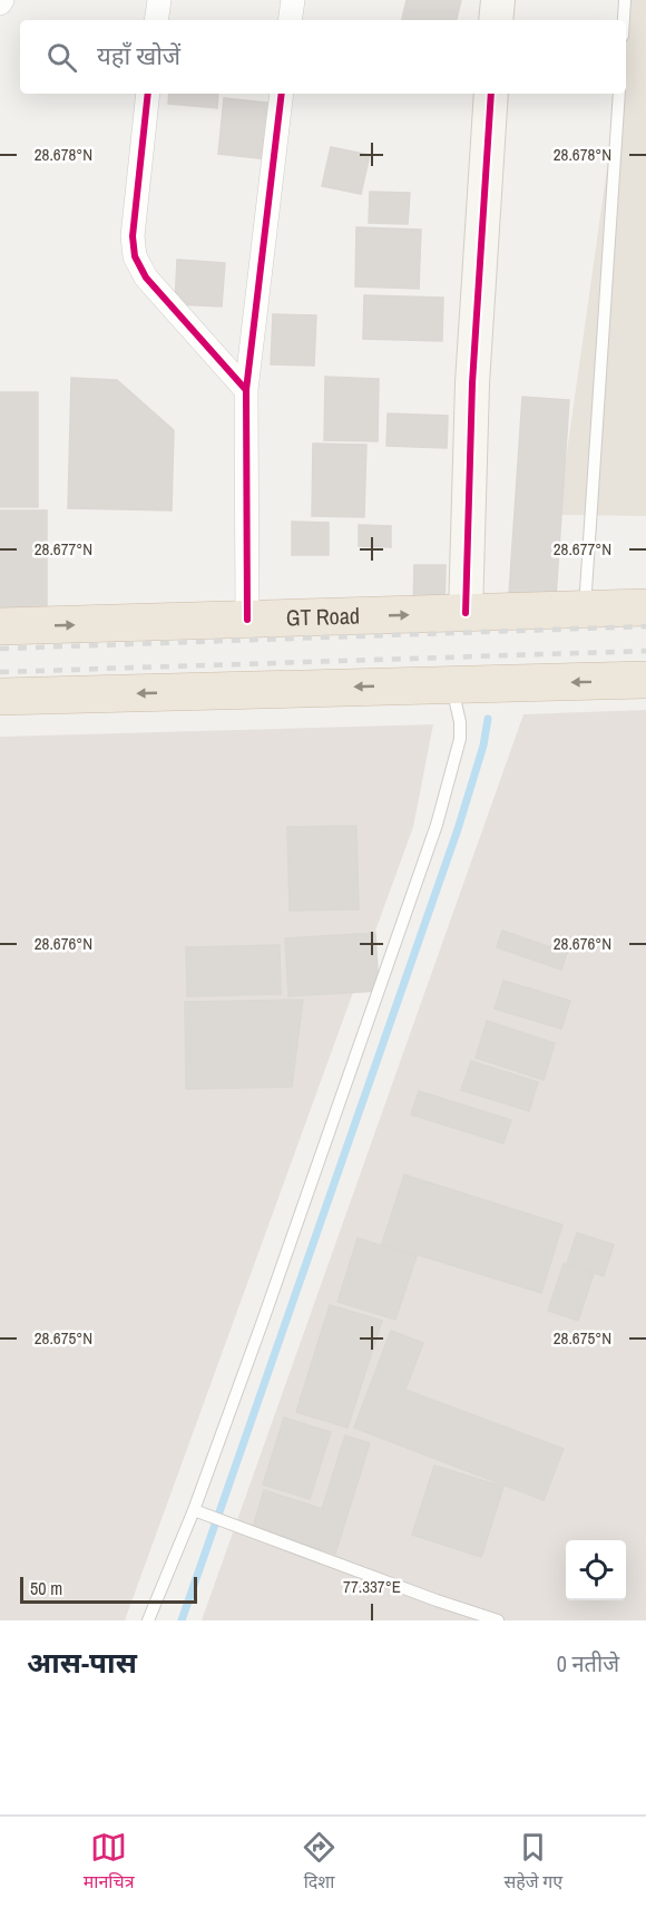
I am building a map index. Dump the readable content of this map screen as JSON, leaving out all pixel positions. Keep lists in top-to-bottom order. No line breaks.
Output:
{"streets":{"highway":["GT Road"]},"scale_bar":"50 m","page":{"search":"यहाँ खोजें","scale":"50 m","heading":["आस-पास","0 नतीजे"],"nav":["मानचित्र","दिशा","सहेजे गए"]},"coordinates":["28.678°N","28.677°N","28.676°N","28.675°N","77.337°E"]}
